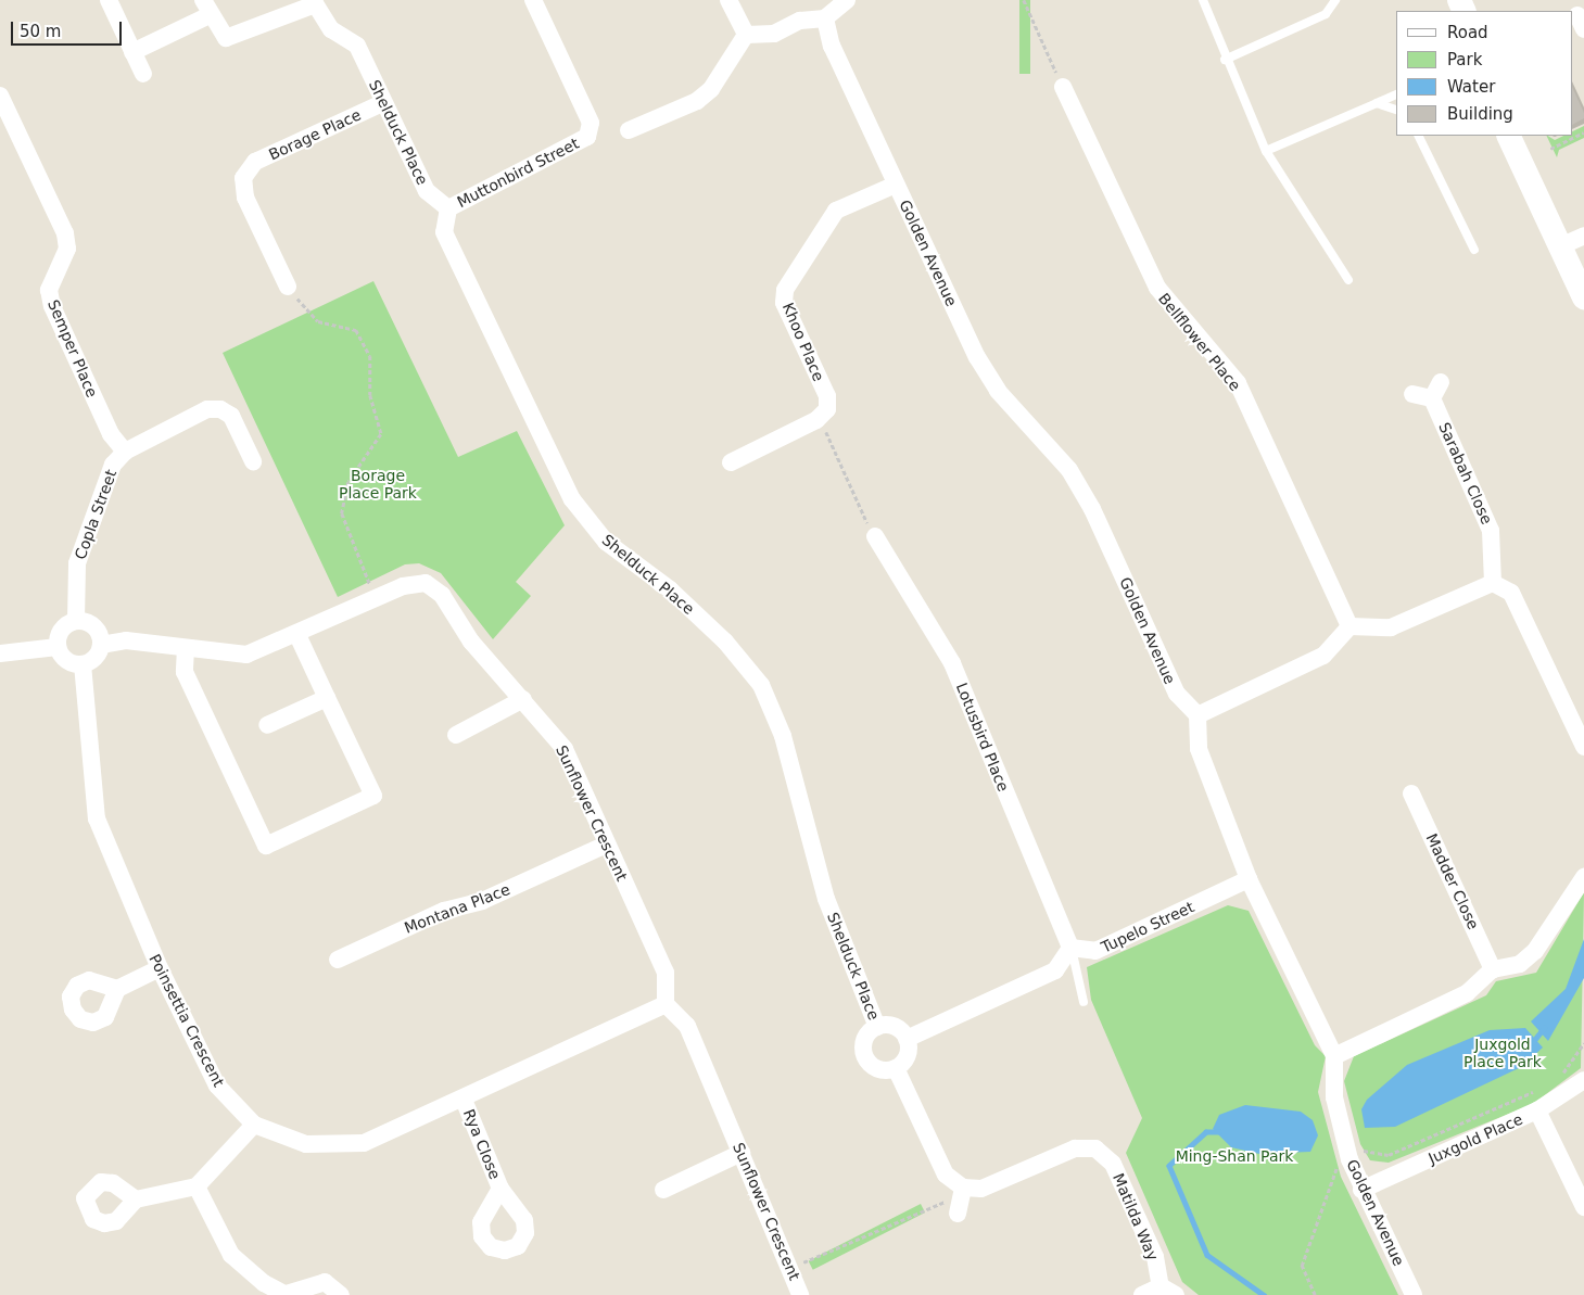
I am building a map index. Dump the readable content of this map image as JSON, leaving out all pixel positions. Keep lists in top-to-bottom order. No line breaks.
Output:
{"streets":{"street":["Shelduck Place","Borage Place","Muttonbird Street","Golden Avenue","Khoo Place","Bellflower Place","Semper Place","Sarabah Close","Copla Street","Lotusbird Place","Sunflower Crescent","Madder Close","Montana Place","Tupelo Street","Poinsettia Crescent","Juxgold Place","Rya Close","Matilda Way"]},"crossings":[["Shelduck Place","Borage Place"],["Shelduck Place","Muttonbird Street"],["Golden Avenue","Khoo Place"],["Golden Avenue","Tupelo Street"],["Golden Avenue","Juxgold Place"],["Semper Place","Copla Street"],["Copla Street","Sunflower Crescent"],["Copla Street","Poinsettia Crescent"],["Lotusbird Place","Tupelo Street"],["Sunflower Crescent","Montana Place"],["Sunflower Crescent","Poinsettia Crescent"],["Poinsettia Crescent","Rya Close"]],"parks":["Borage Place Park","Juxgold Place Park","Ming-Shan Park"],"legend":["Road","Park","Water","Building"],"scale_bar":"50 m"}
